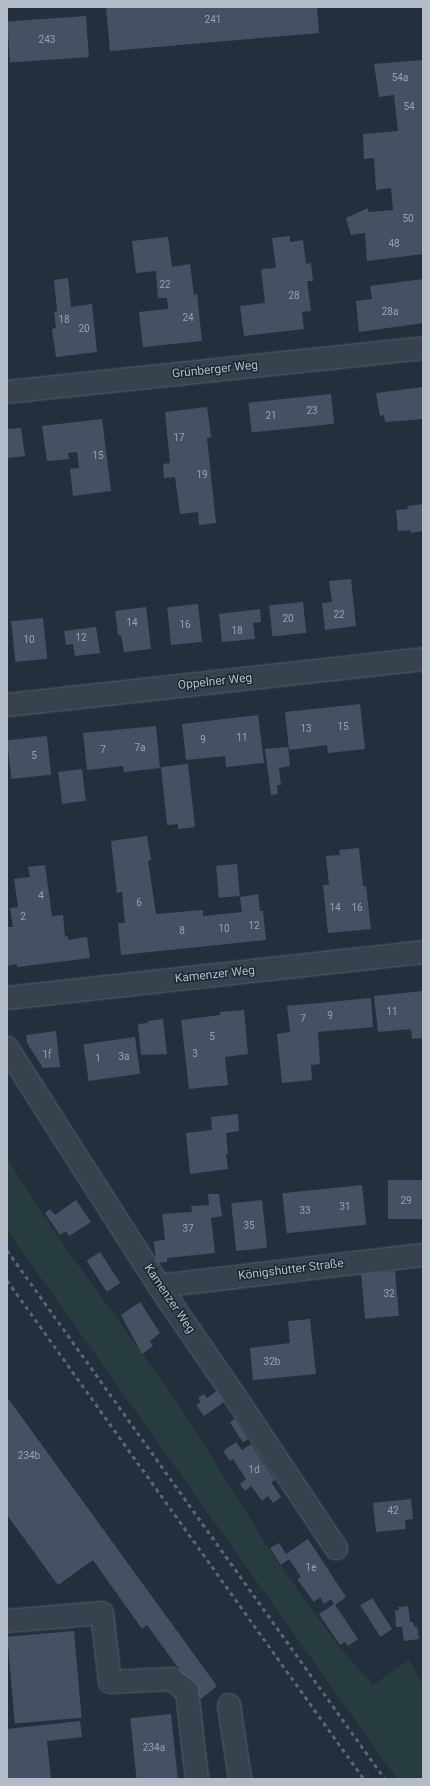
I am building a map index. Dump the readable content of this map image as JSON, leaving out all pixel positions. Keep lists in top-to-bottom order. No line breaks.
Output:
{"streets":{"street":["Grünberger Weg","Oppelner Weg","Kamenzer Weg","Königshütter Straße"]},"crossings":[["Kamenzer Weg","Königshütter Straße"]],"house_numbers":["241","243","54a","54","50","48","22","28","28a","24","18","20","23","21","17","15","19","22","20","14","16","18","12","10","15","13","11","9","7a","7","5","4","6","14","16","2","12","10","8","11","9","7","5","3","1f","3a","1","29","31","33","35","37","32","32b","234b","1d","42","1e","234a"]}
